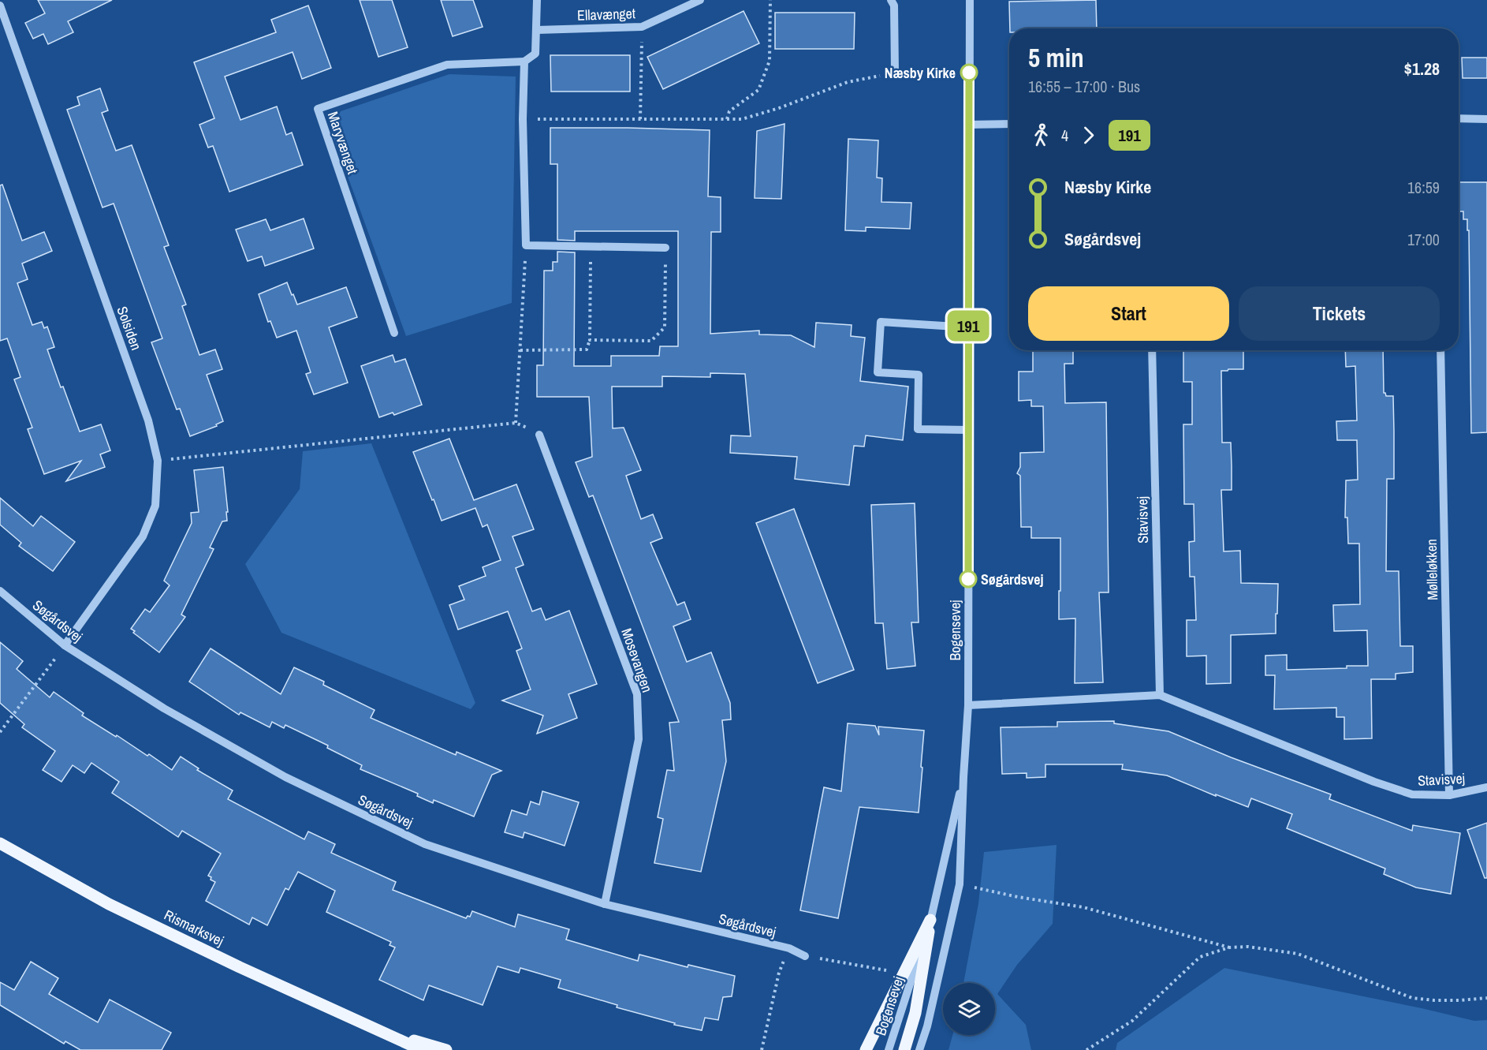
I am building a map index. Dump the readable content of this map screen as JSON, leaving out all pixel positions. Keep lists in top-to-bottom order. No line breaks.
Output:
{"streets":{"main road":["Rismarksvej"],"street":["Ellavænget","Maryvænget","Solsiden","Stavisvej","Mølleløkken","Søgårdsvej","Bogensevej","Mosevangen"]},"crossings":[["Solsiden","Søgårdsvej"],["Stavisvej","Mølleløkken"],["Stavisvej","Bogensevej"],["Søgårdsvej","Mosevangen"]],"places":["Næsby Kirke","Søgårdsvej"],"lines":["bus line 191"],"page":{"on_map":"191","heading":["5 min","16:55 – 17:00 · Bus","$1.28"],"legs":["4","191"],"list":[{"name":"Næsby Kirke","value":"16:59"},{"name":"Søgårdsvej","value":"17:00"}],"buttons":["Start","Tickets"]}}
